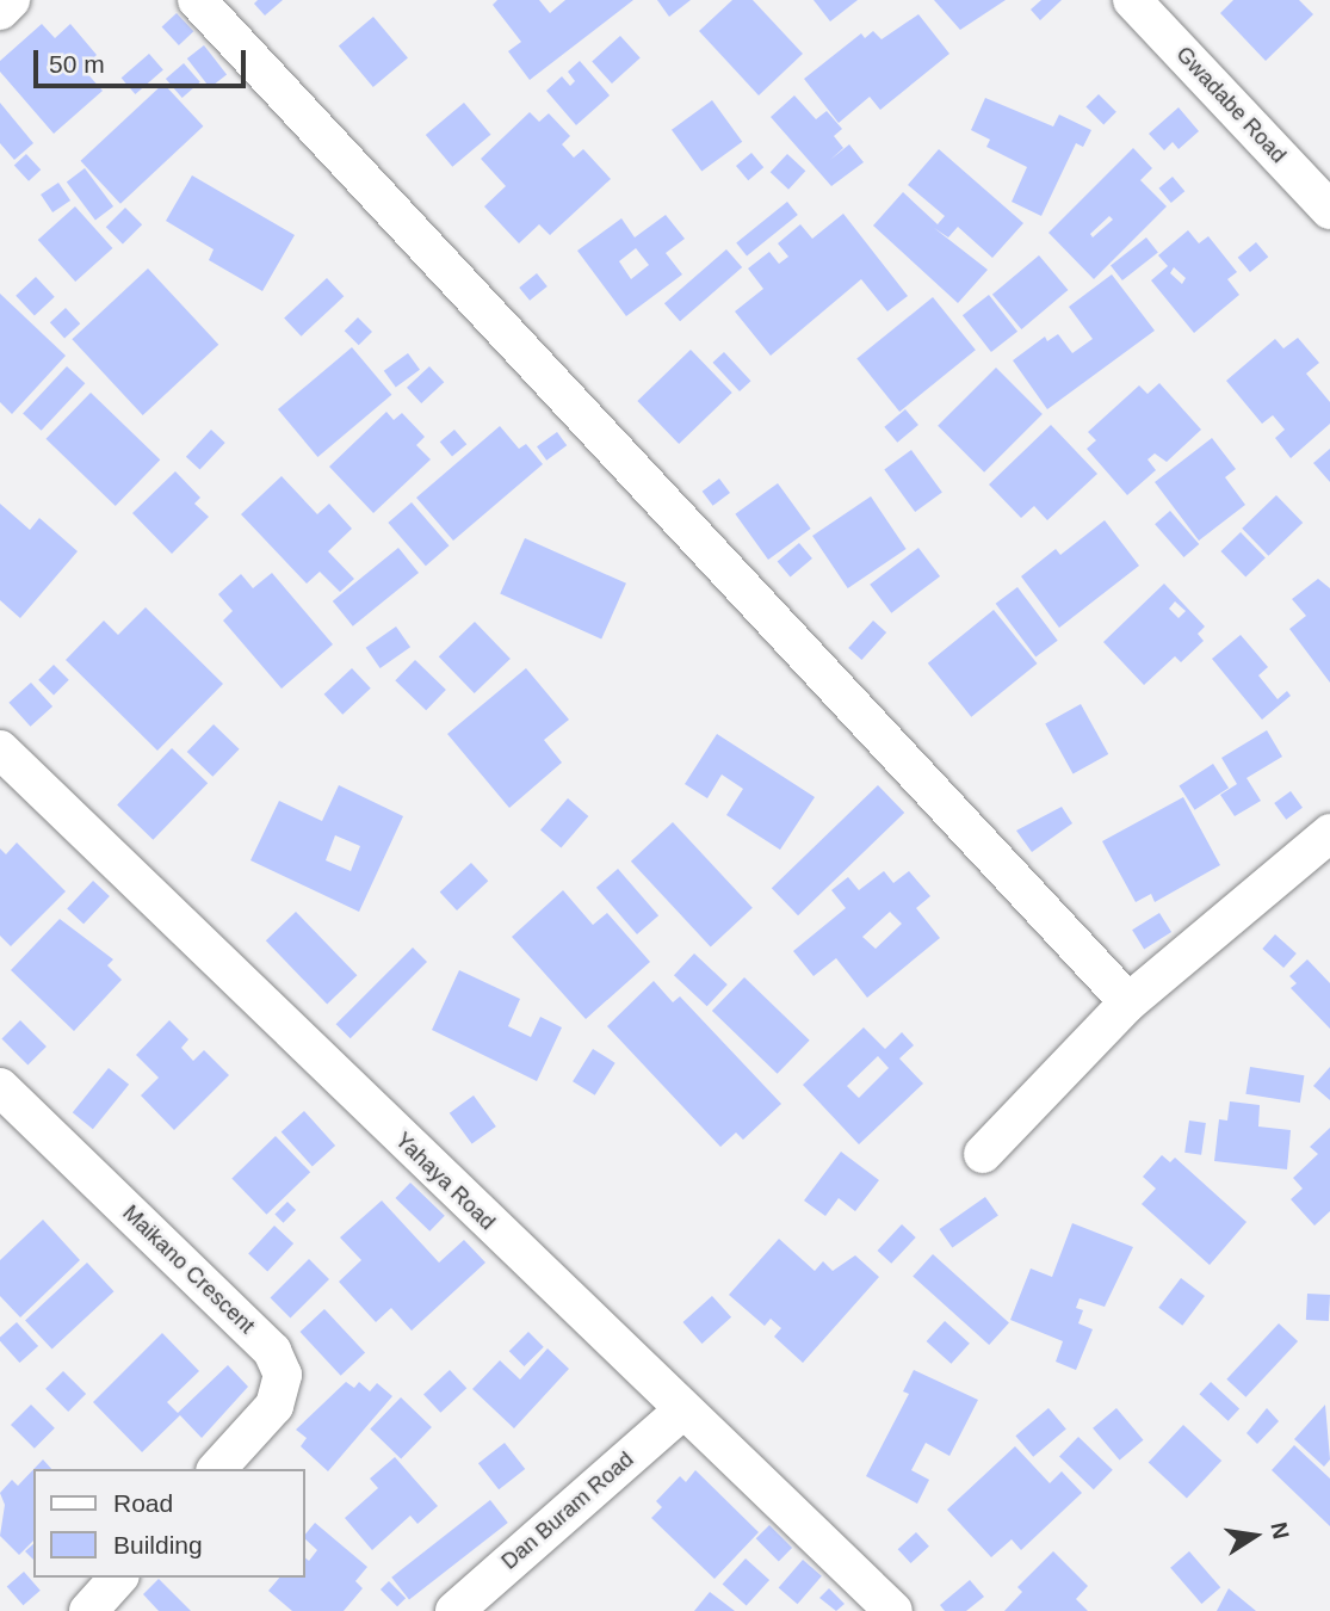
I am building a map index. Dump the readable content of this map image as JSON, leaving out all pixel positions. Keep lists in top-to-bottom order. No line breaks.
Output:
{"streets":{"street":["Gwadabe Road","Yahaya Road","Maikano Crescent","Dan Buram Road"]},"crossings":[["Yahaya Road","Dan Buram Road"]],"legend":["Road","Building"],"scale_bar":"50 m","north":"right"}
